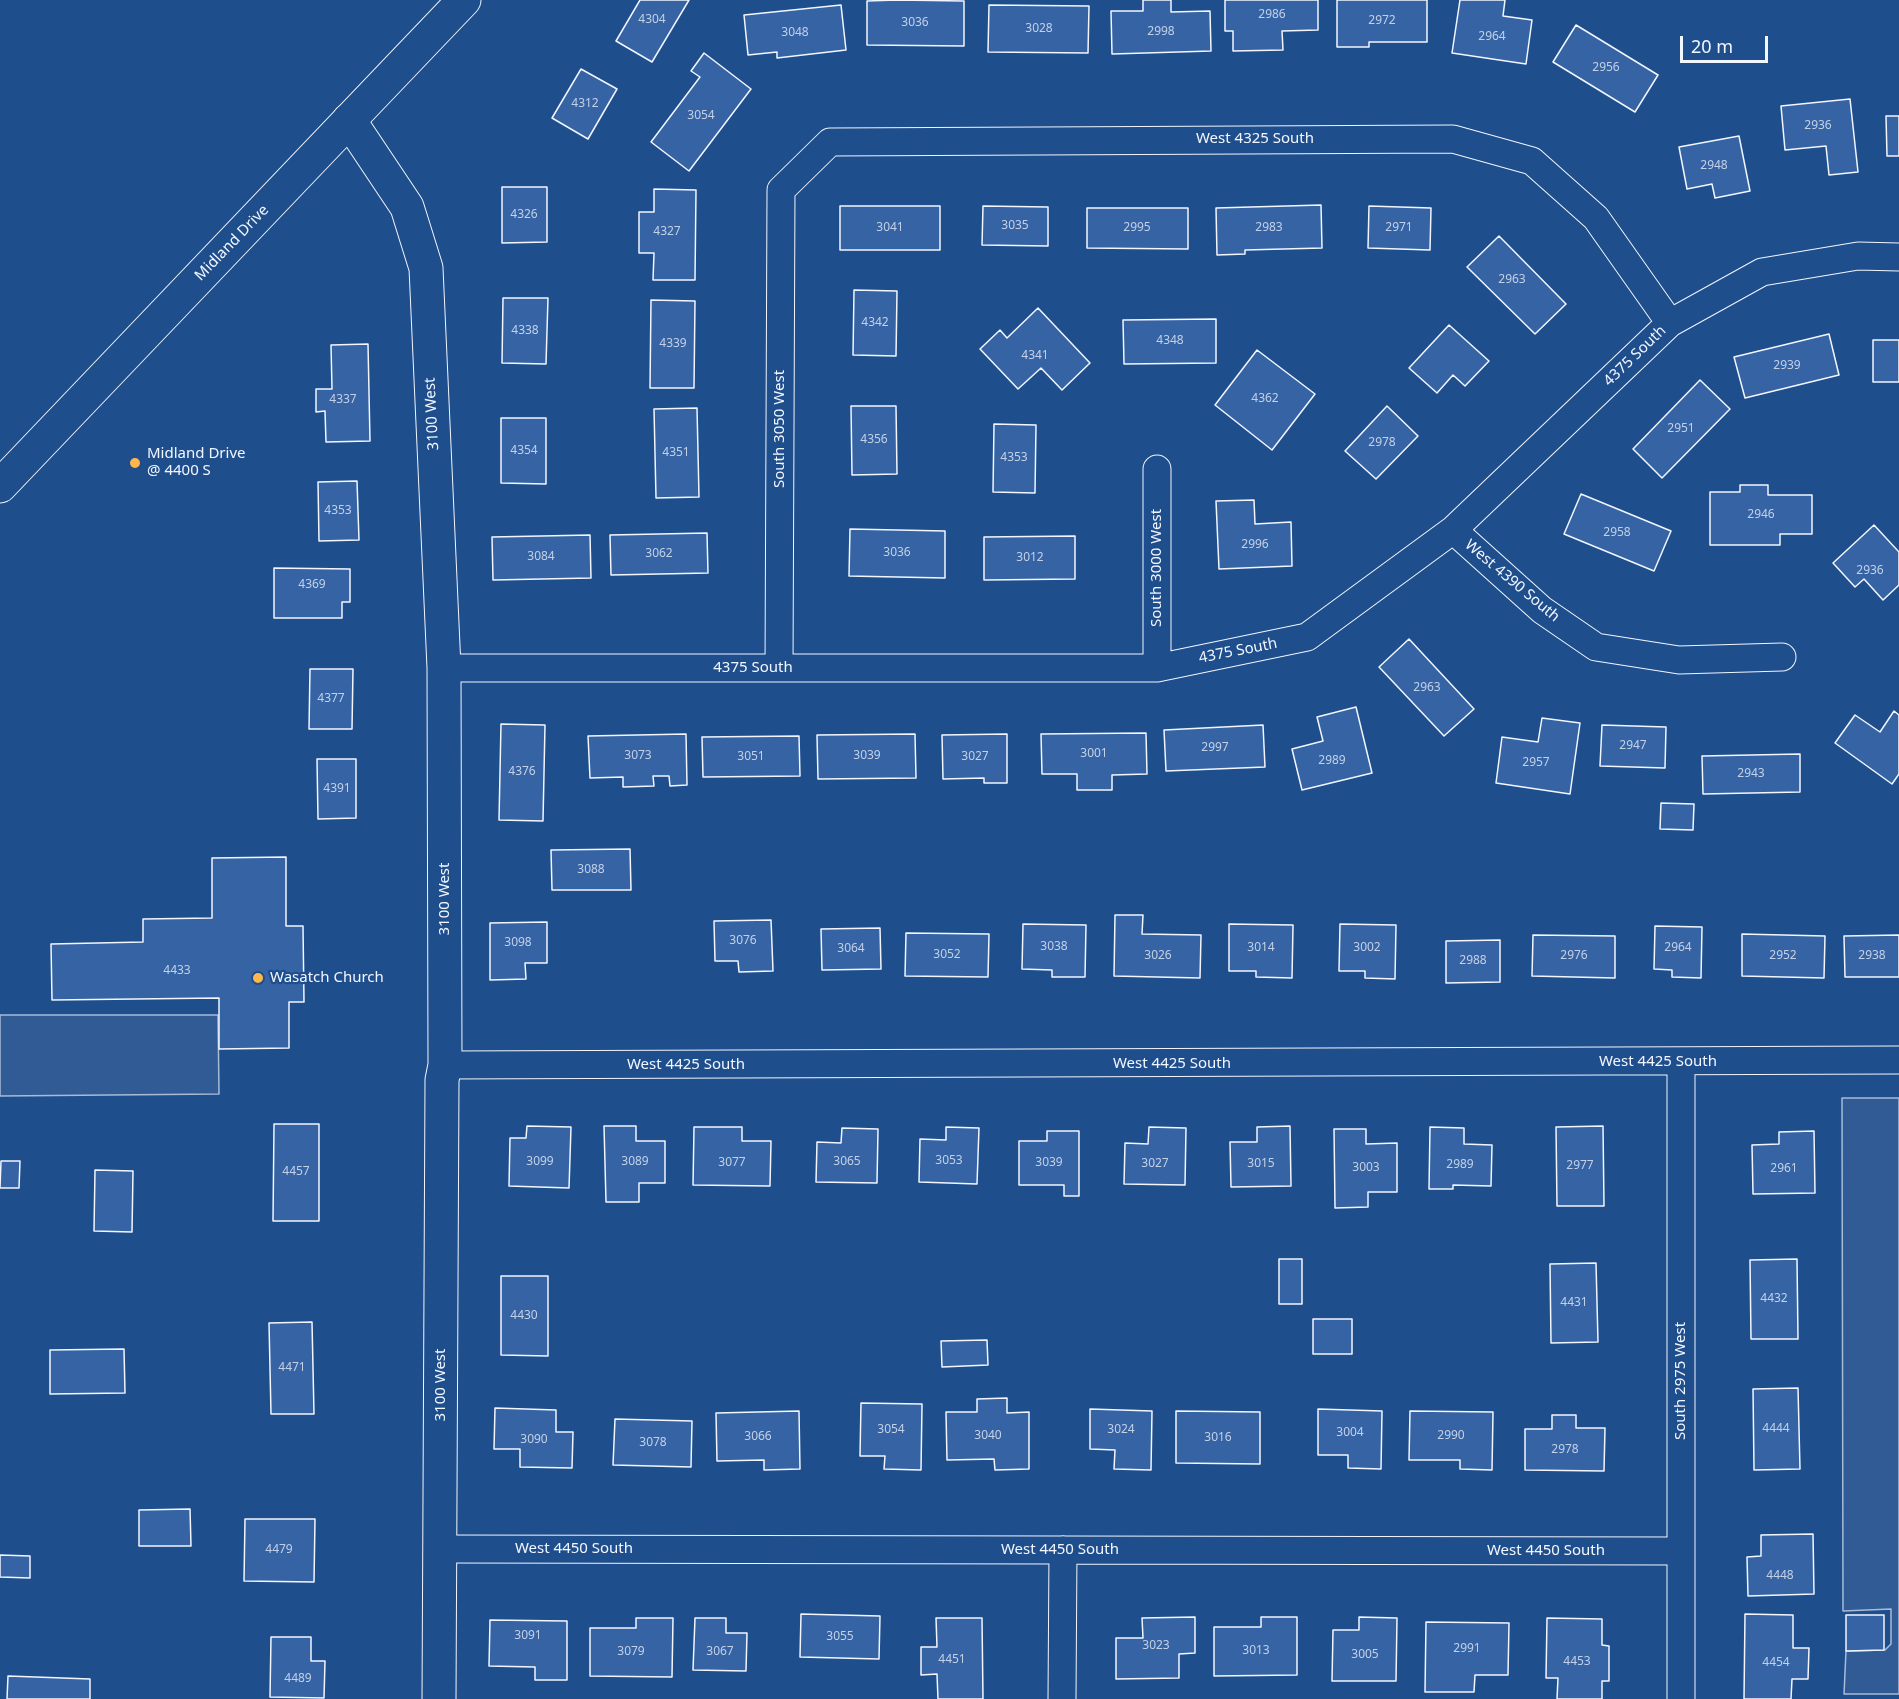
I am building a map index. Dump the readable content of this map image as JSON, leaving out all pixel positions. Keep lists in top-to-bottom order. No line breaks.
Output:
{"streets":{"street":["West 4325 South","Midland Drive","4375 South","3100 West","South 3050 West","South 3000 West","West 4390 South","West 4425 South","South 2975 West","West 4450 South"]},"crossings":[["West 4325 South","4375 South"],["West 4325 South","South 3050 West"],["Midland Drive","3100 West"],["4375 South","3100 West"],["4375 South","South 3050 West"],["4375 South","South 3000 West"],["4375 South","West 4390 South"],["3100 West","West 4425 South"],["3100 West","West 4450 South"],["West 4425 South","South 2975 West"],["South 2975 West","West 4450 South"]],"places":["Midland Drive @ 4400 S","Wasatch Church"],"house_numbers":["2986","4304","2972","3036","3028","2998","3048","2964","2956","4312","3054","2936","2948","4326","3035","3041","2995","2983","2971","4327","2963","4342","4338","4348","4339","4341","2939","4362","4337","2951","4356","2978","4354","4351","4353","4353","2946","2958","2996","3036","3062","3084","3012","2936","4369","2963","4377","2947","2997","3001","3073","3039","3051","3027","2989","2957","4376","2943","4391","3088","3076","3098","3038","3014","3002","2964","3064","3052","3026","2976","2952","2938","2988","4433","3053","3099","3089","3065","3077","3039","3027","3015","2989","2977","3003","2961","4457","4432","4431","4430","4471","4444","3054","3024","3004","3040","2990","3066","3016","3090","3078","2978","4479","4448","3091","3055","3023","2991","3013","3079","3067","3005","4451","4453","4454","4489"],"scale_bar":"20 m"}
